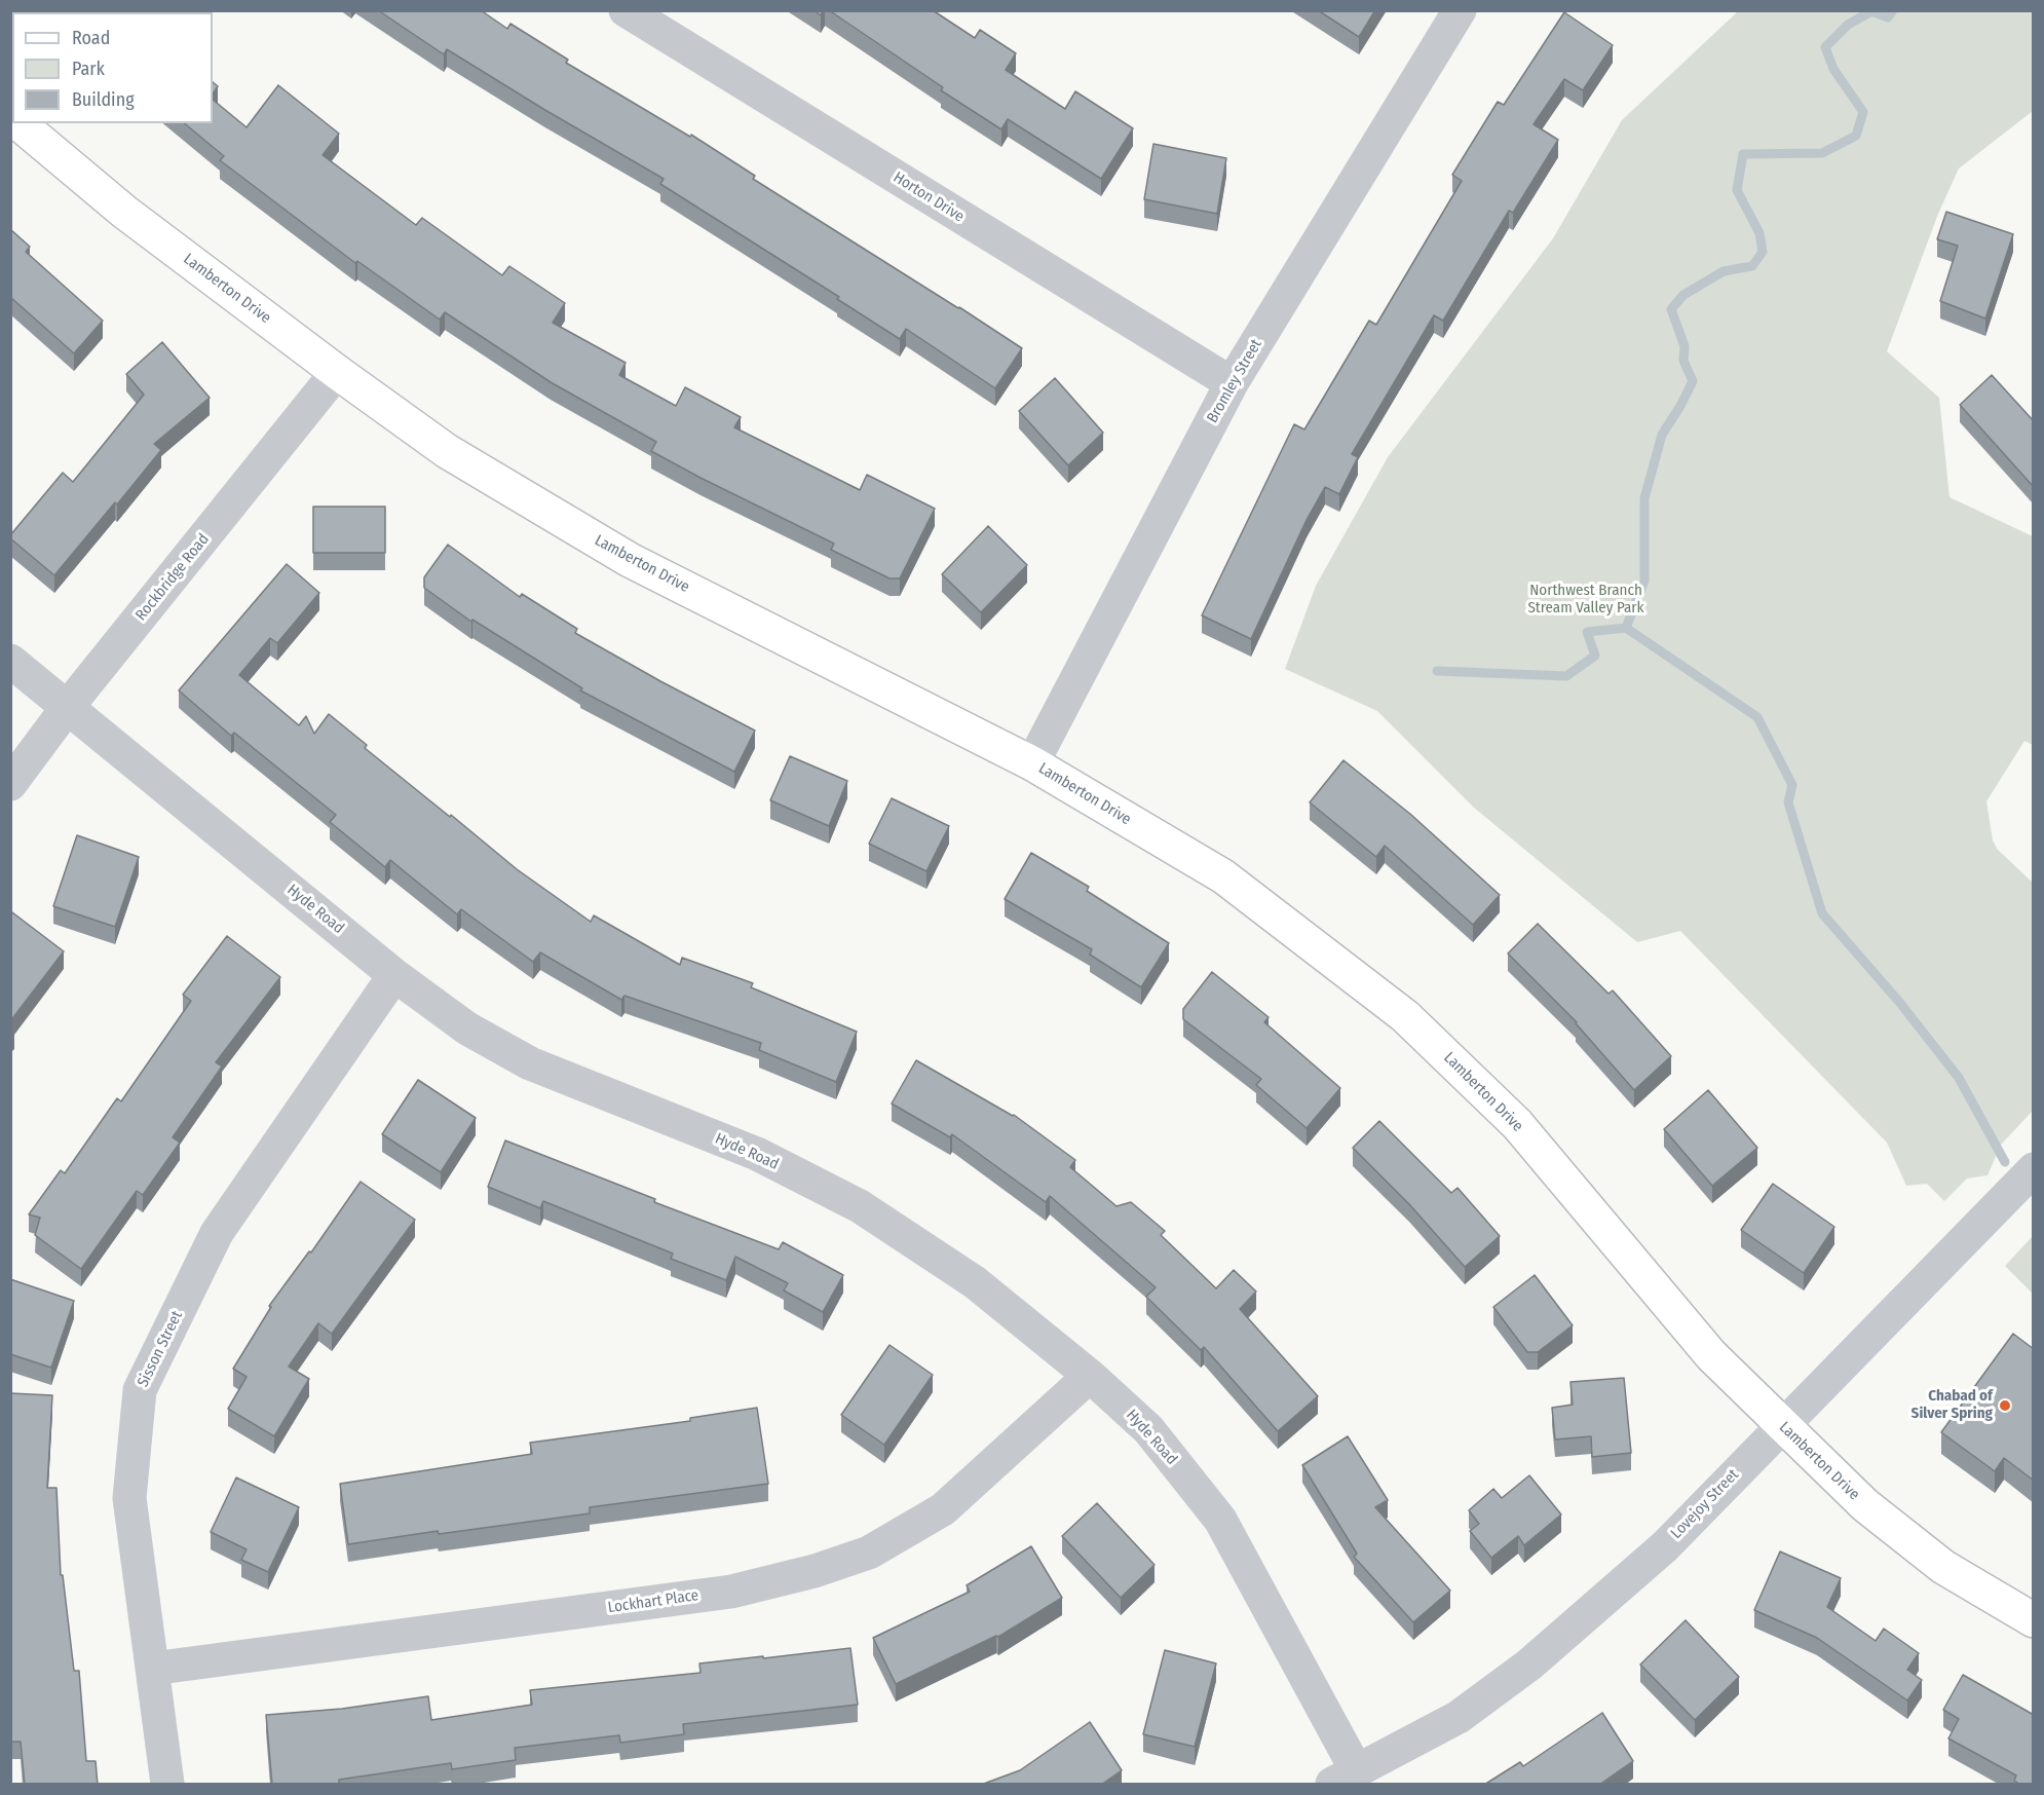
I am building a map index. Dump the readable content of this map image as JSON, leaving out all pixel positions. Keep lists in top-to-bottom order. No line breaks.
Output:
{"streets":{"street":["Horton Drive","Lamberton Drive","Bromley Street","Rockbridge Road","Hyde Road","Sisson Street","Lovejoy Street","Lockhart Place"]},"crossings":[["Horton Drive","Bromley Street"],["Lamberton Drive","Bromley Street"],["Lamberton Drive","Rockbridge Road"],["Lamberton Drive","Lovejoy Street"],["Rockbridge Road","Hyde Road"],["Hyde Road","Sisson Street"],["Hyde Road","Lovejoy Street"],["Hyde Road","Lockhart Place"],["Sisson Street","Lockhart Place"]],"parks":["Northwest Branch Stream Valley Park"],"places":["Chabad of Silver Spring"],"legend":["Road","Park","Building"]}
